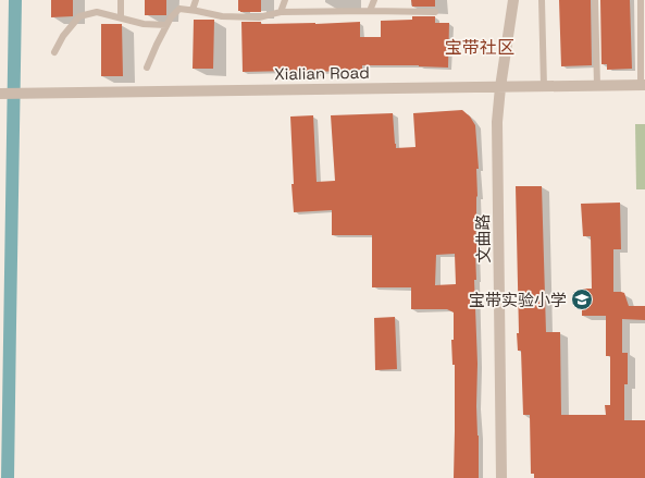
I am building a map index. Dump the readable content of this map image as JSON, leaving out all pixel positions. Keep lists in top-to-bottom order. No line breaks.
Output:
{"streets":{"street":["Xialian Road","文曲路"]},"crossings":[["Xialian Road","文曲路"]],"districts":["宝带社区"],"places":{"school or university":["宝带实验小学"]}}
